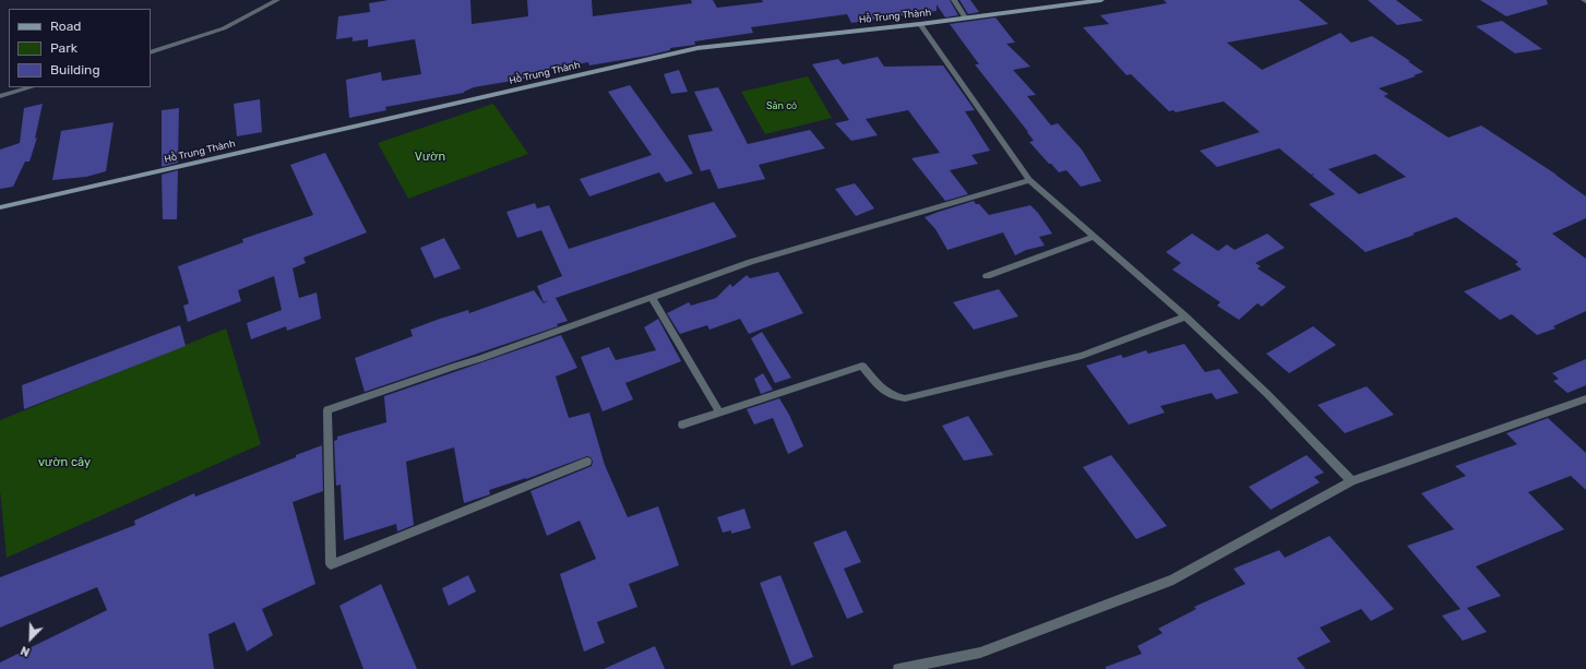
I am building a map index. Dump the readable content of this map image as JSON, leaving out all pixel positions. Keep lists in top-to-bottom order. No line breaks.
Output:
{"streets":{"street":["Hồ Trung Thành"]},"parks":["Sân cỏ","Vườn","vườn cây"],"legend":["Road","Park","Building"],"north":"bottom left"}
